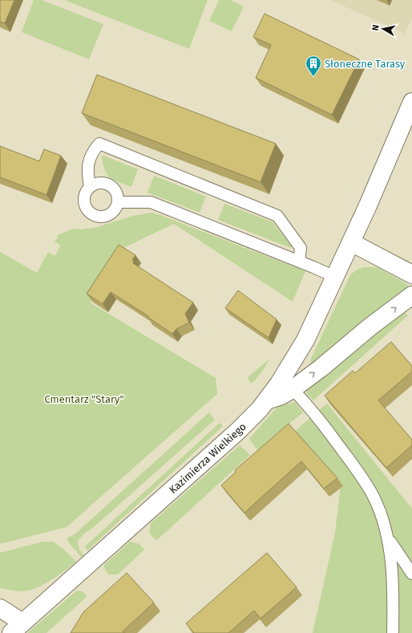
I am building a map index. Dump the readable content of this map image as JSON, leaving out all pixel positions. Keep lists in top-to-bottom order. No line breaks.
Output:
{"streets":{"street":["Kazimierza Wielkiego"]},"parks":["Cmentarz \"Stary\""],"places":{"building":["Słoneczne Tarasy"]},"north":"left"}
